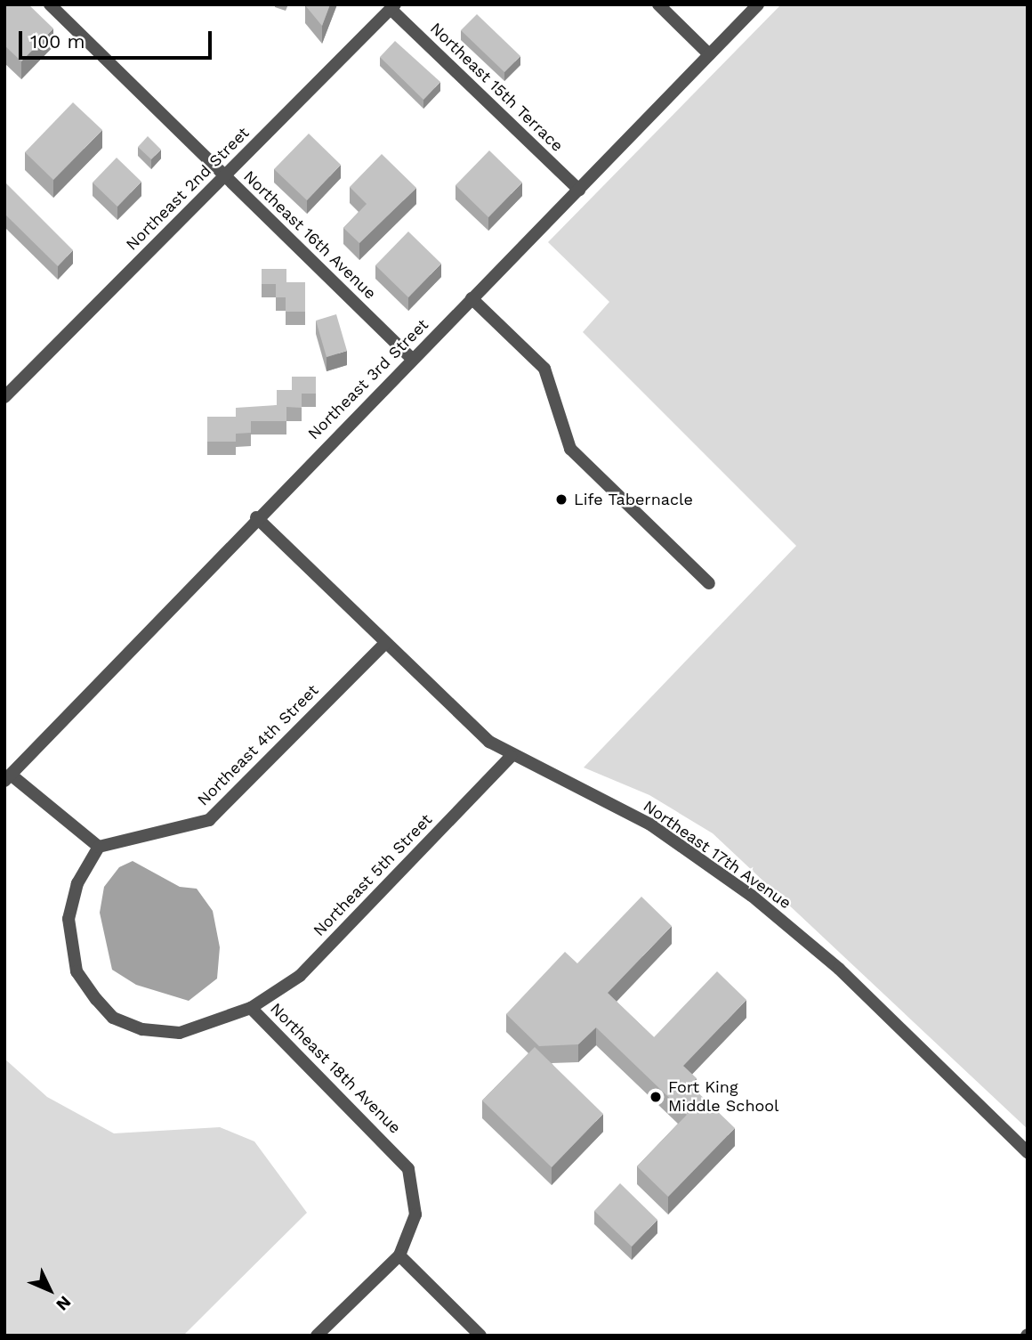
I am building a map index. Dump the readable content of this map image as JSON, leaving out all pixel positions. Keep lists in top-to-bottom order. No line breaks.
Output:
{"streets":{"street":["Northeast 15th Terrace","Northeast 2nd Street","Northeast 16th Avenue","Northeast 3rd Street","Northeast 4th Street","Northeast 17th Avenue","Northeast 5th Street","Northeast 18th Avenue"]},"crossings":[["Northeast 15th Terrace","Northeast 2nd Street"],["Northeast 15th Terrace","Northeast 3rd Street"],["Northeast 2nd Street","Northeast 16th Avenue"],["Northeast 16th Avenue","Northeast 3rd Street"],["Northeast 3rd Street","Northeast 17th Avenue"],["Northeast 4th Street","Northeast 17th Avenue"],["Northeast 4th Street","Northeast 18th Avenue"],["Northeast 17th Avenue","Northeast 5th Street"],["Northeast 5th Street","Northeast 18th Avenue"]],"places":["Life Tabernacle","Fort King Middle School"],"scale_bar":"100 m","north":"bottom right"}
